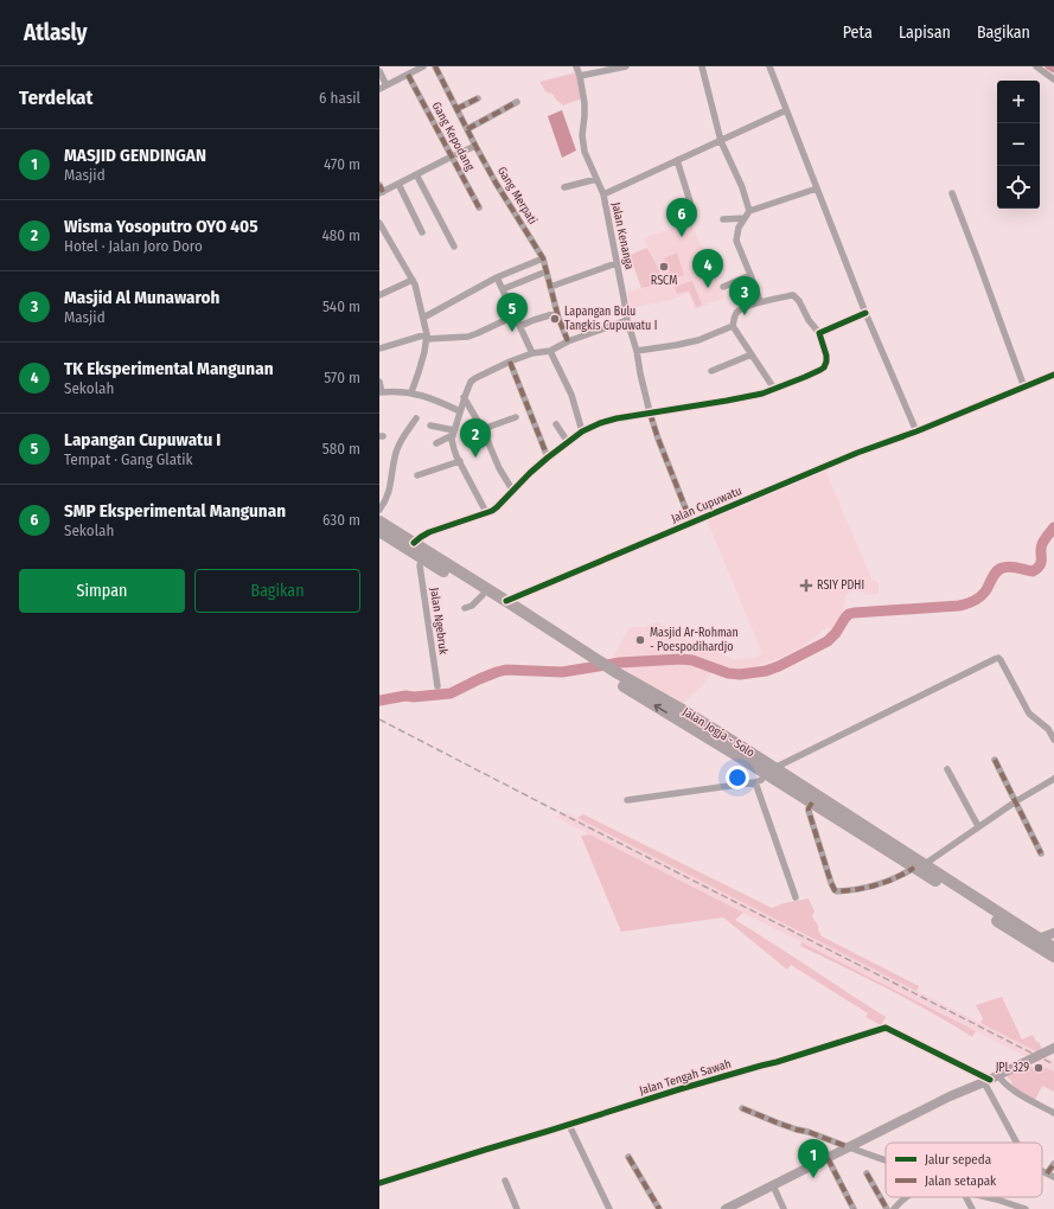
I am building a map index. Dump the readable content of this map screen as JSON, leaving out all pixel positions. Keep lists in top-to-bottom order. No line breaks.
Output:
{"streets":{"highway":["Jalan Jogja - Solo"],"street":["Gang Kepodang","Gang Merpati","Jalan Kenanga","Jalan Cupuwatu","Jalan Ngebruk","Jalan Tengah Sawah"]},"crossings":[["Jalan Kenanga","Jalan Cupuwatu"],["Jalan Cupuwatu","Jalan Jogja - Solo"],["Jalan Ngebruk","Jalan Jogja - Solo"]],"places":{"other":["RSCM","Lapangan Bulu Tangkis Cupuwatu I","Masjid Ar-Rohman - Poespodihardjo","JPL 329"],"health":["RSIY PDHI"]},"legend":["Jalur sepeda","Jalan setapak"],"page":{"header":"Atlasly","nav":["Peta","Lapisan","Bagikan"],"heading":["Terdekat","6 hasil"],"map_buttons":["+","−"],"list":[{"mark":"1","name":"MASJID GENDINGAN","note":"Masjid","value":"470 m"},{"mark":"2","name":"Wisma Yosoputro OYO 405","note":"Hotel · Jalan Joro Doro","value":"480 m"},{"mark":"3","name":"Masjid Al Munawaroh","note":"Masjid","value":"540 m"},{"mark":"4","name":"TK Eksperimental Mangunan","note":"Sekolah","value":"570 m"},{"mark":"5","name":"Lapangan Cupuwatu I","note":"Tempat · Gang Glatik","value":"580 m"},{"mark":"6","name":"SMP Eksperimental Mangunan","note":"Sekolah","value":"630 m"}],"pins":["6","4","3","5","2","1"],"buttons":["Simpan","Bagikan"]}}
